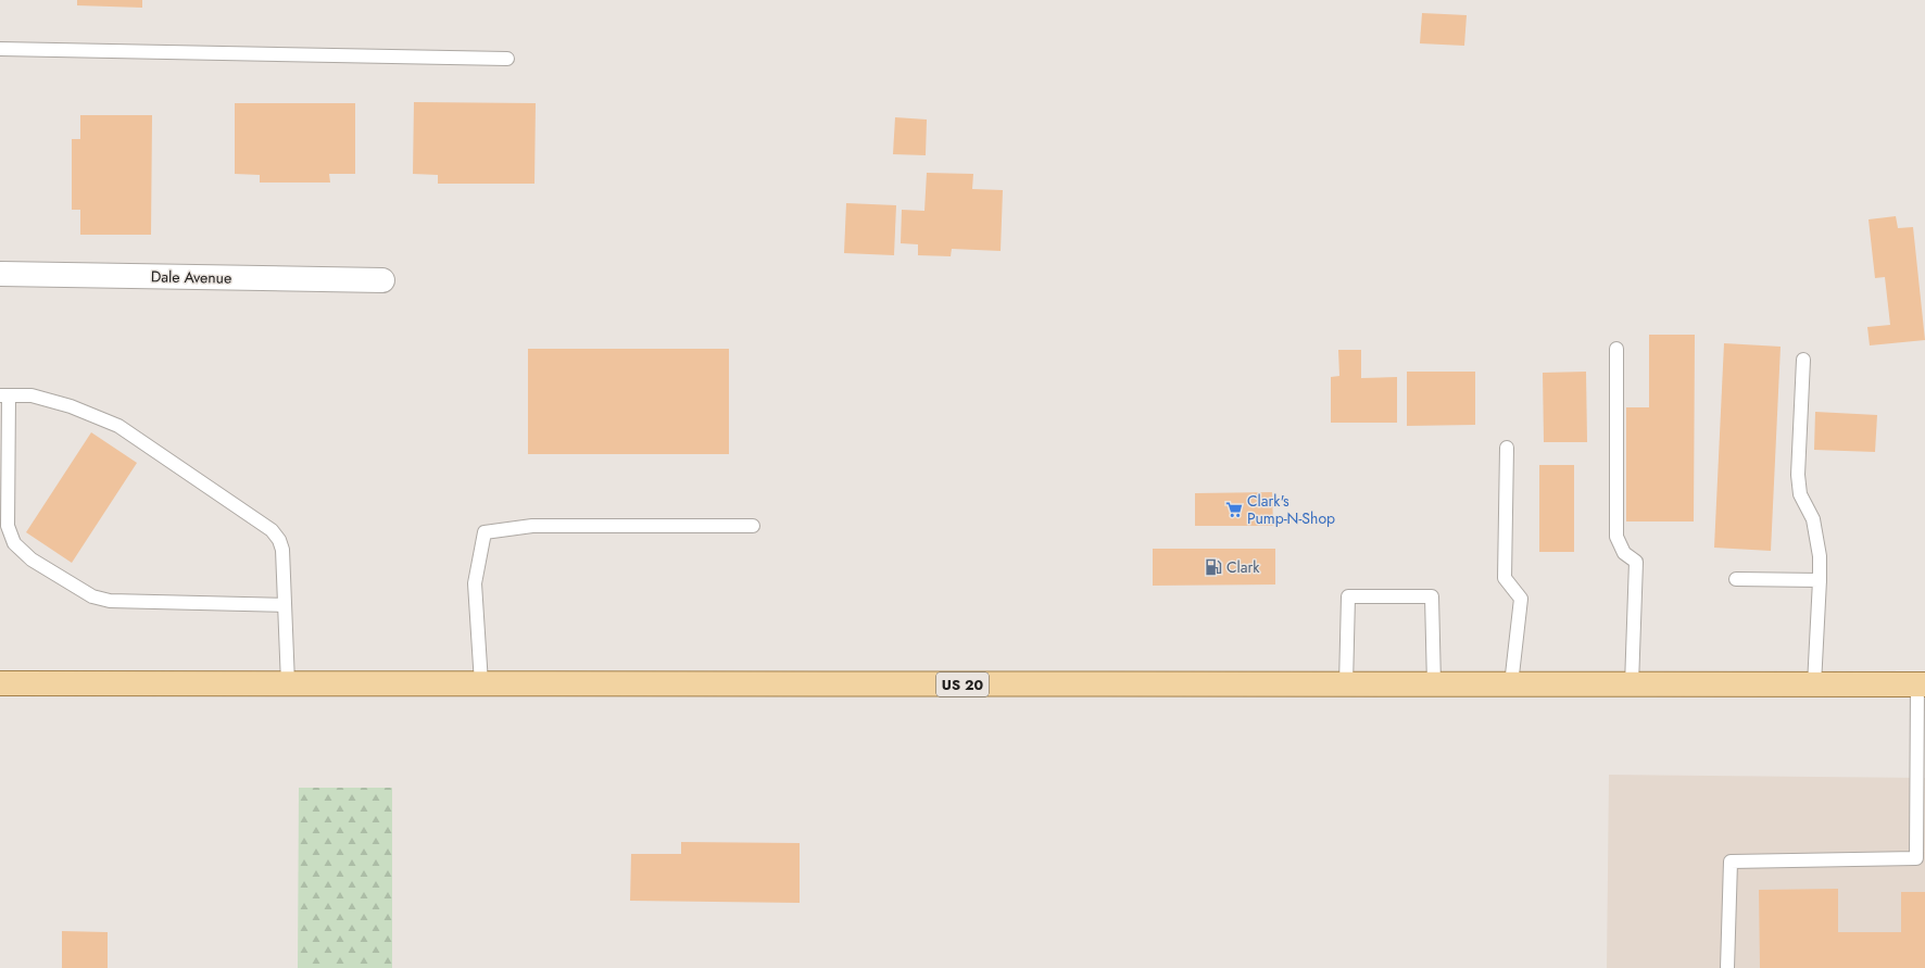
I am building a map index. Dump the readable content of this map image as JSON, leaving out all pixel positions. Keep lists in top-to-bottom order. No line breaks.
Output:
{"streets":{"main road":["US 20"],"street":["Dale Avenue"]},"places":{"supermarket":["Clark's Pump-N-Shop"],"fuel station":["Clark"]}}
